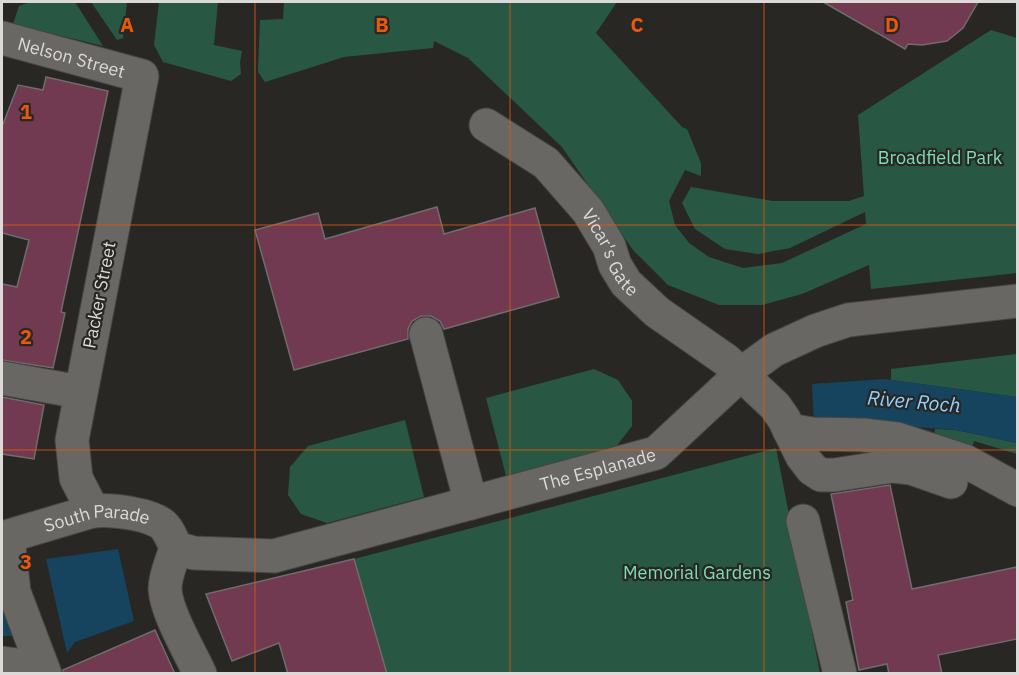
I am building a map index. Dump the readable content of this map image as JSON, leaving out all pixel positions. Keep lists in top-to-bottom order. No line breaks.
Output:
{"streets":{"street":["Nelson Street","Vicar's Gate","Packer Street","The Esplanade","South Parade"]},"crossings":[["Nelson Street","Packer Street"],["Vicar's Gate","The Esplanade"],["Packer Street","South Parade"],["The Esplanade","South Parade"]],"water":["River Roch"],"parks":["Broadfield Park","Memorial Gardens"],"grid":{"columns":["A","B","C","D"],"rows":["1","2","3"]}}
